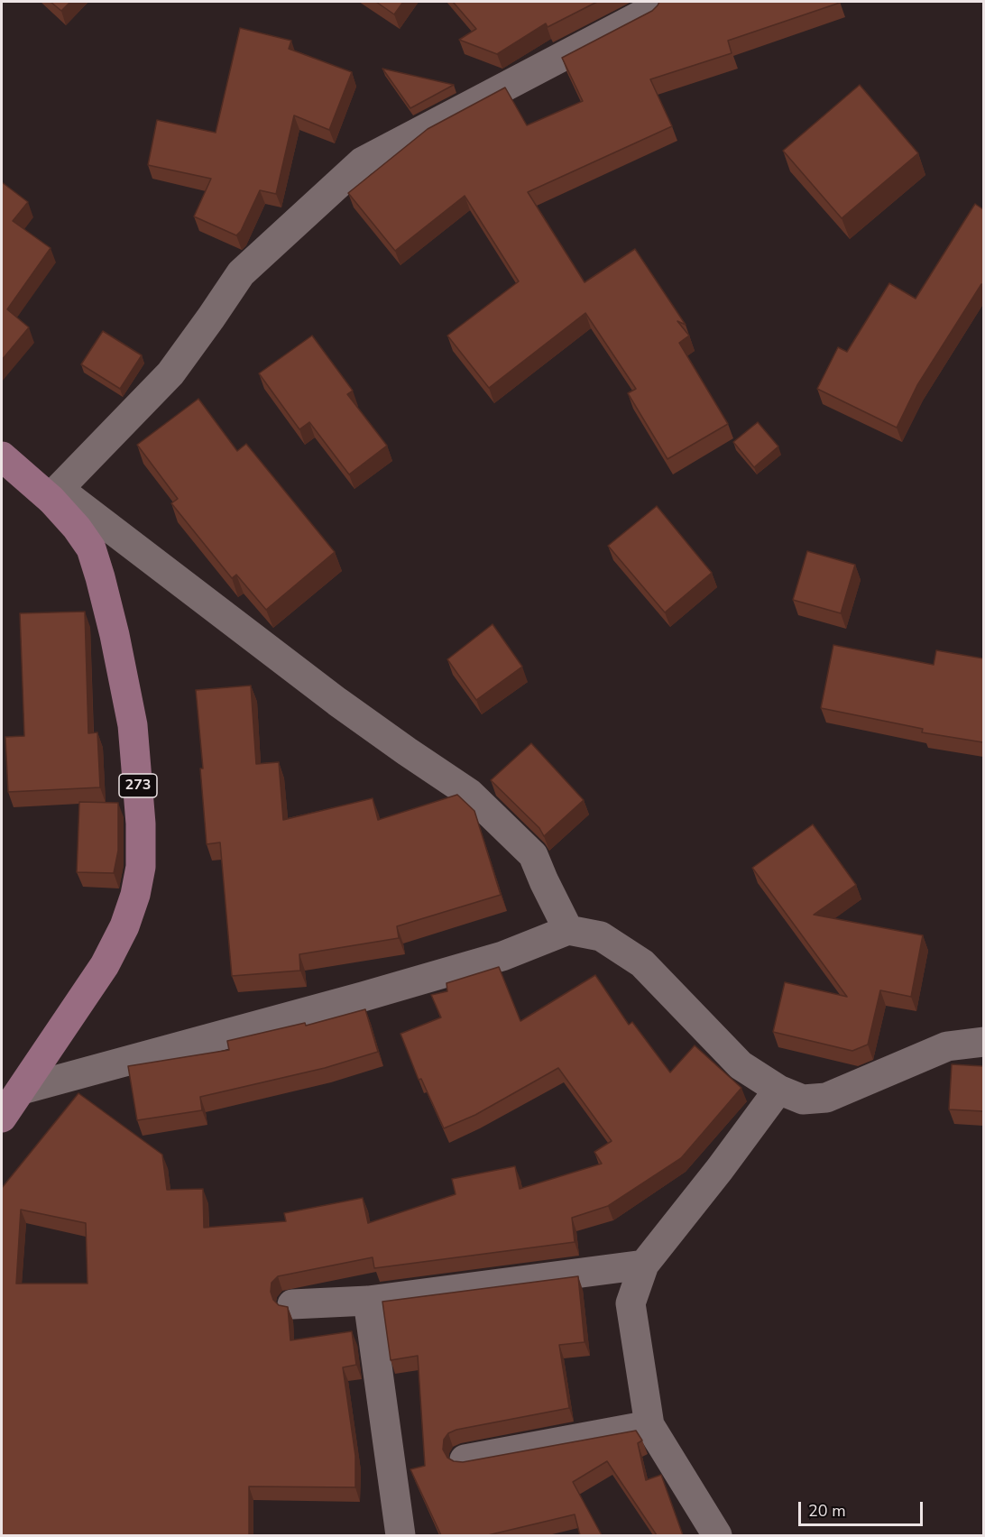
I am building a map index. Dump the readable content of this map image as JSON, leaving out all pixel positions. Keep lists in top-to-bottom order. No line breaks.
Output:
{"streets":{"main road":["273"]},"scale_bar":"20 m"}
